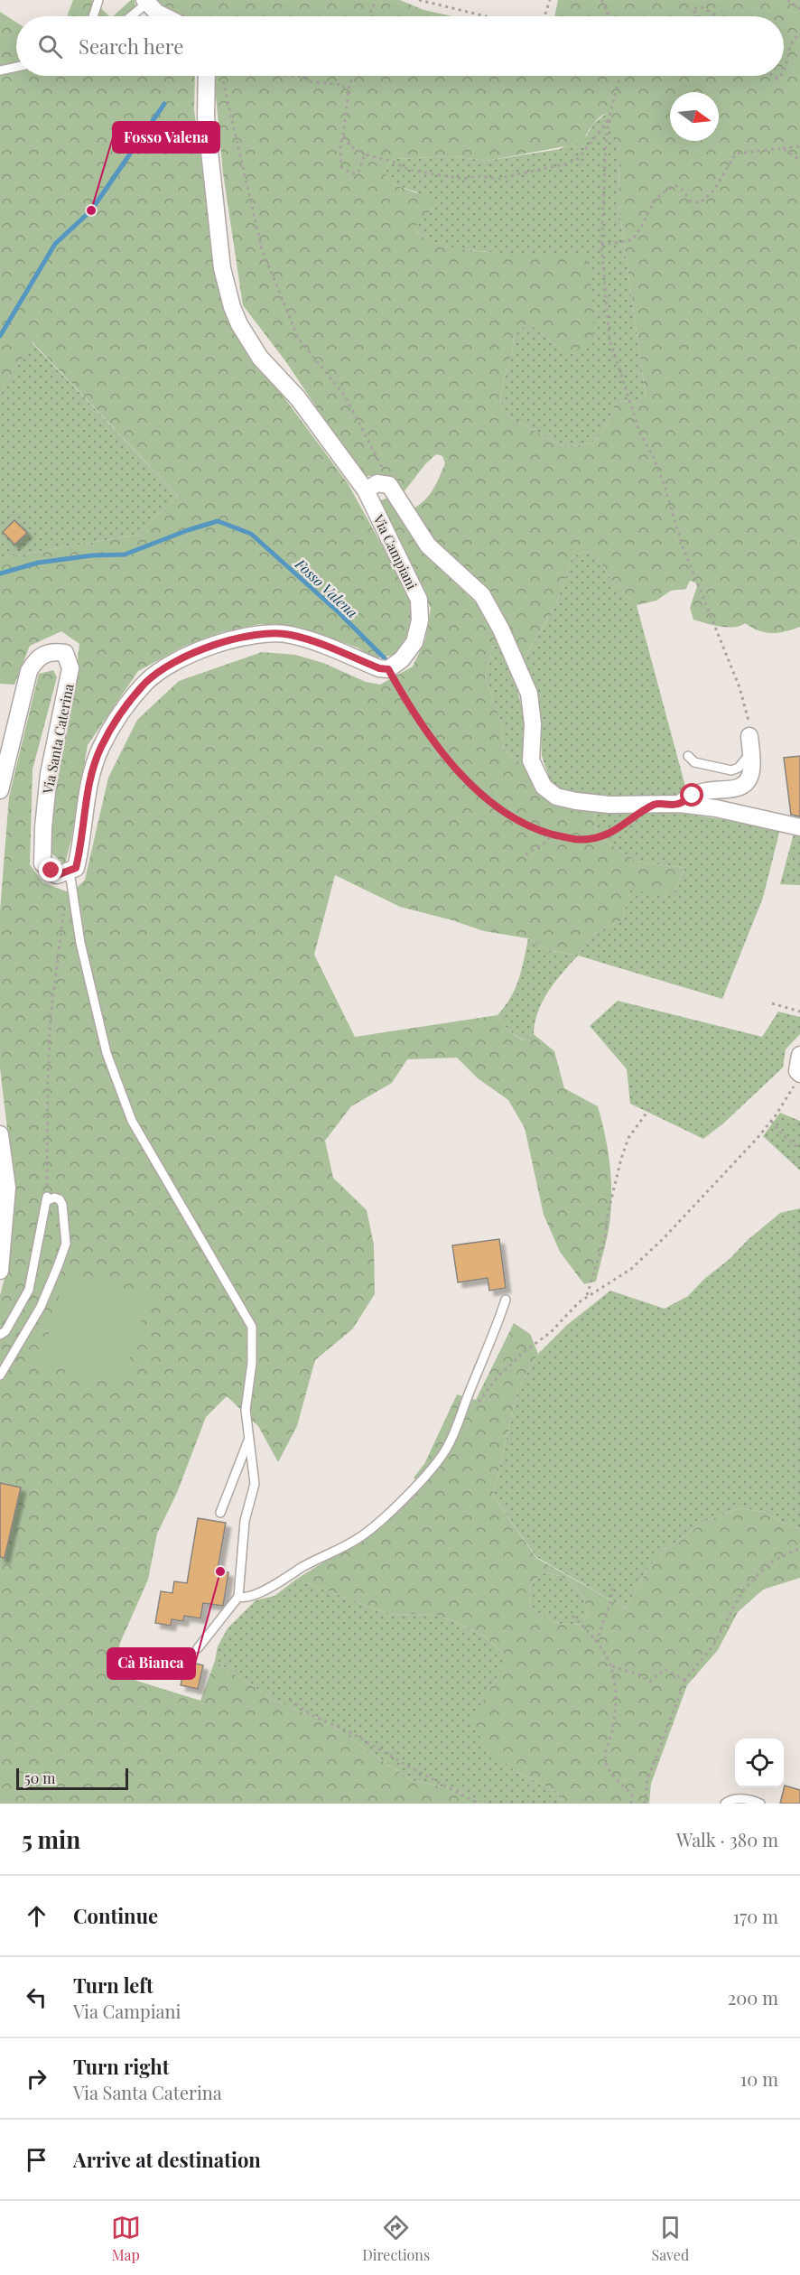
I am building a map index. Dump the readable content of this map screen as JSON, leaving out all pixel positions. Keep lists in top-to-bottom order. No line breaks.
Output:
{"streets":{"street":["Via Campiani","Via Santa Caterina"]},"water":["Fosso Valena"],"places":["Fosso Valena","Cà Bianca"],"scale_bar":"50 m","north":"right","page":{"search":"Search here","scale":"50 m","heading":["5 min","Walk · 380 m"],"list":[["Continue","170 m"],["Turn left","Via Campiani","200 m"],["Turn right","Via Santa Caterina","10 m"],"Arrive at destination"],"nav":["Map","Directions","Saved"]}}
